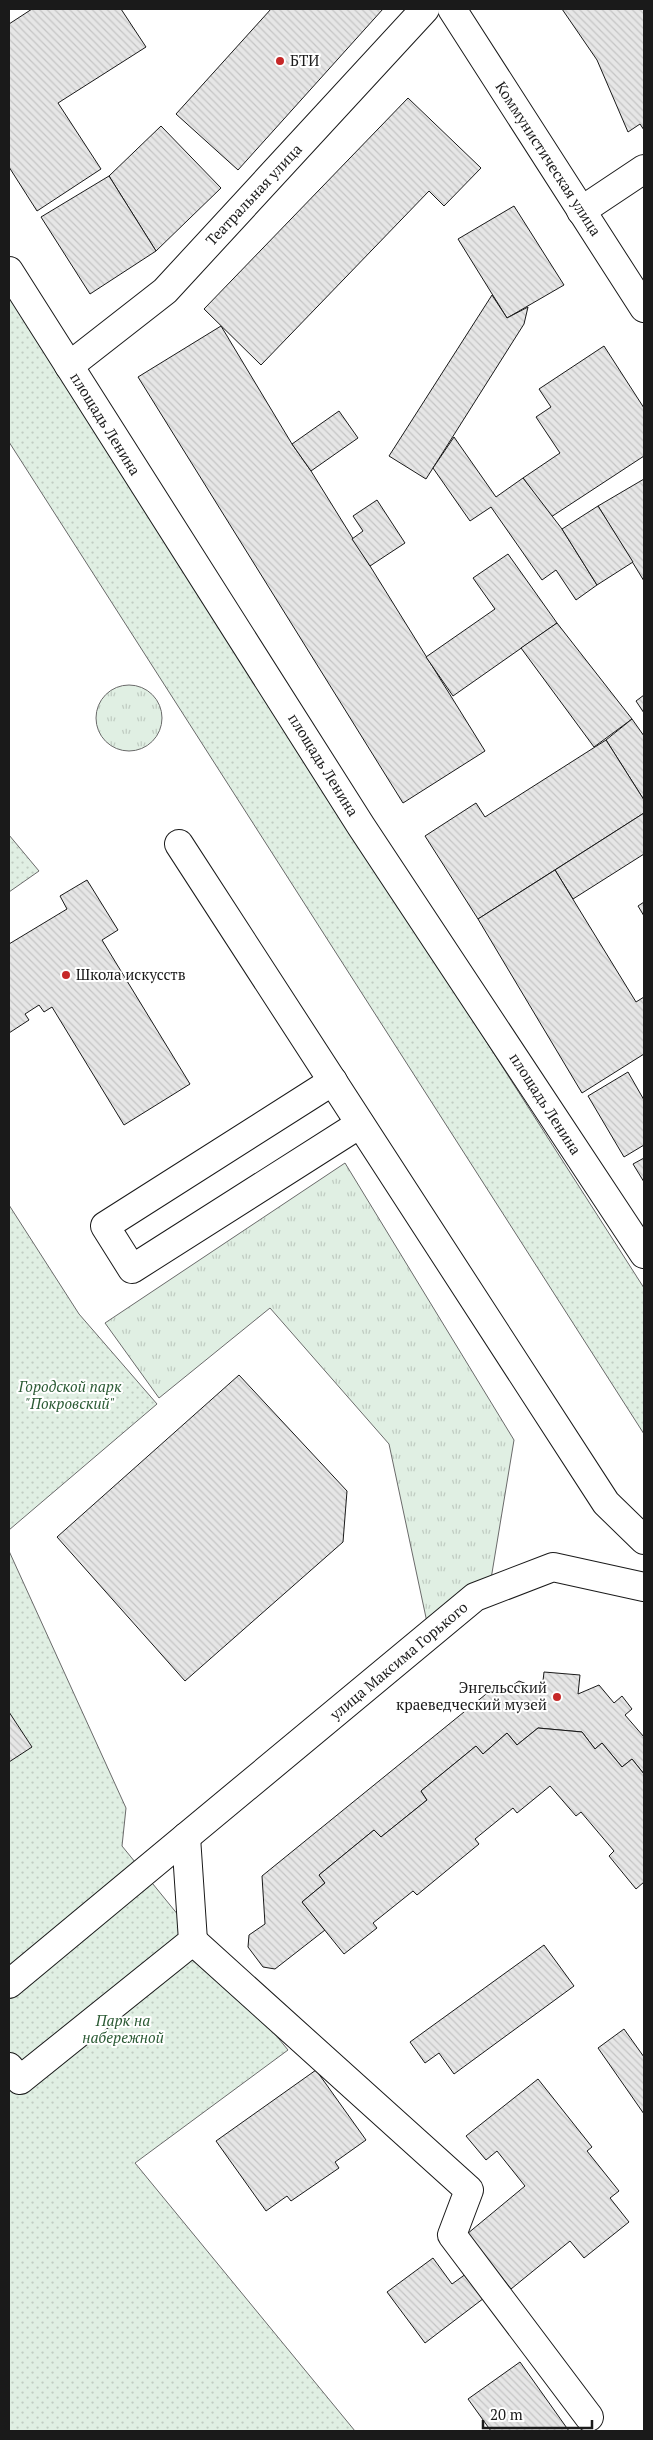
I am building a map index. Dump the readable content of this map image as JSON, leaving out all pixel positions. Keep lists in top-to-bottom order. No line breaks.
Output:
{"streets":{"street":["Коммунистическая улица","Театральная улица","площадь Ленина","улица Максима Горького"]},"crossings":[["Театральная улица","площадь Ленина"]],"parks":["Городской парк \"Покровский\"","Парк на набережной"],"places":["БТИ","Школа искусств","Энгельсский краеведческий музей"],"scale_bar":"20 m"}
